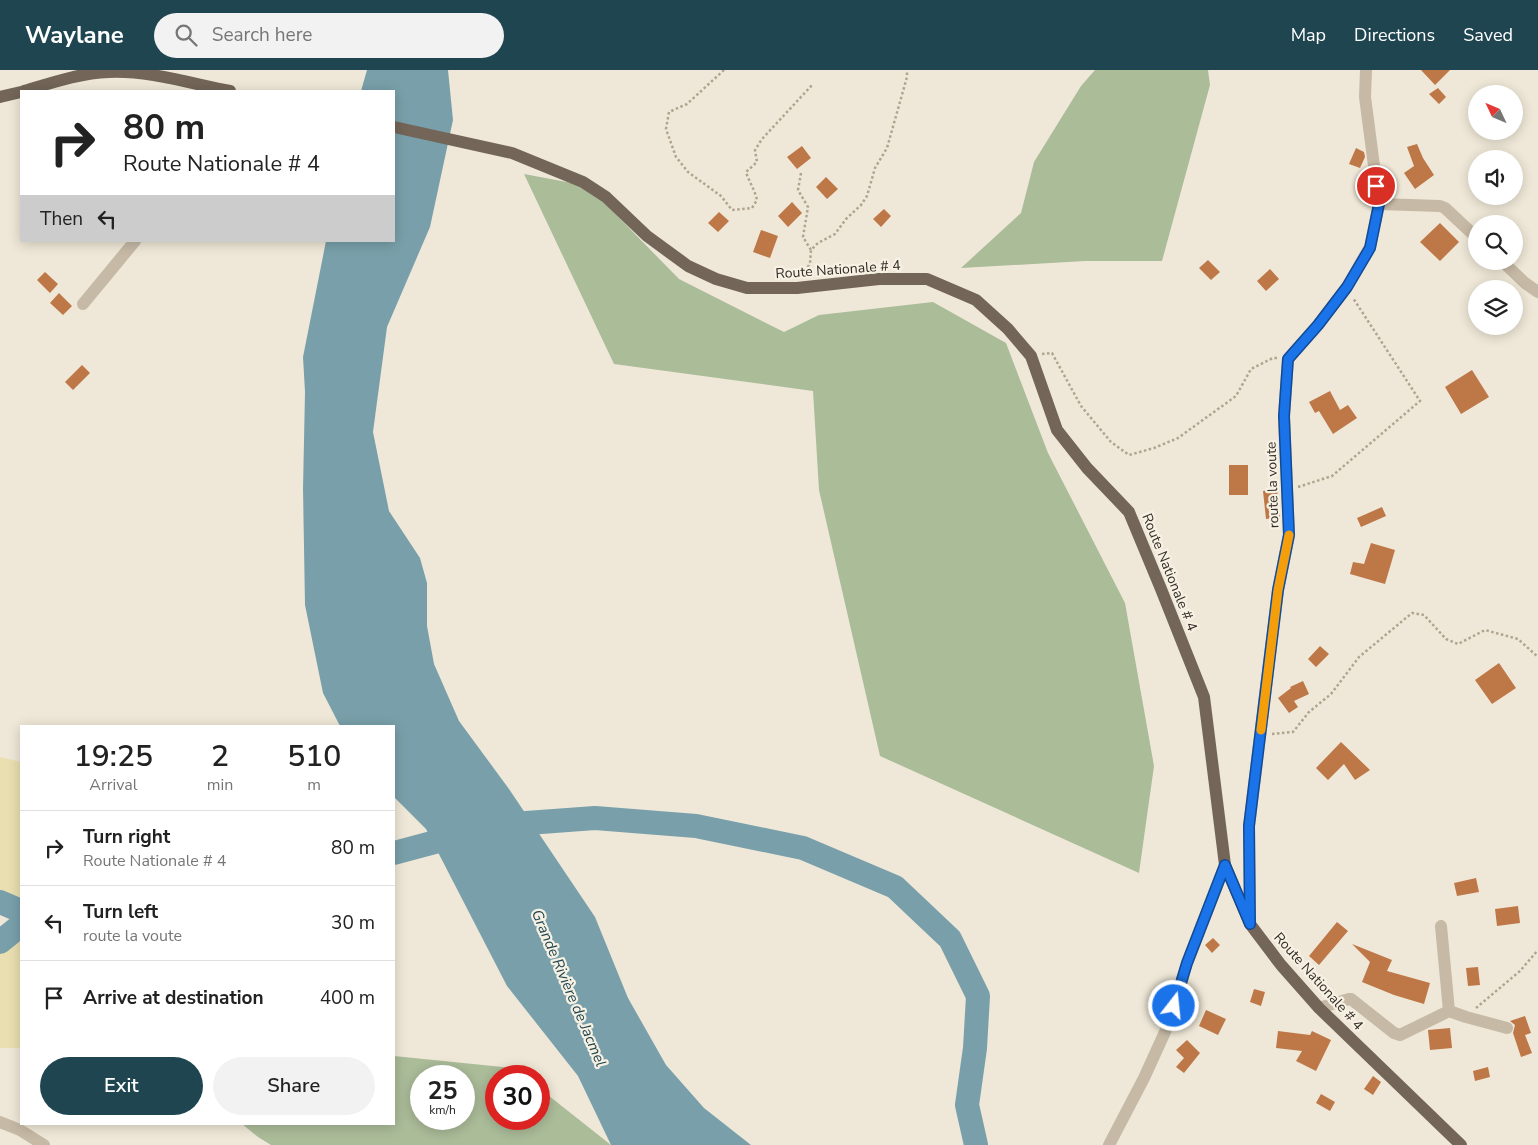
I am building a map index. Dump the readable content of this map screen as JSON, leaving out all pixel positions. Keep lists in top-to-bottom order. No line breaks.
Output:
{"streets":{"main road":["Route Nationale # 4"],"street":["route la voute"]},"crossings":[["Route Nationale # 4","route la voute"]],"water":["Grande Rivière de Jacmel"],"north":"top left","page":{"header":"Waylane","search":"Search here","nav":["Map","Directions","Saved"],"turn":["80 m","Route Nationale # 4"],"then":"Then","eta":["19:25","Arrival","2","min","510","m"],"list":[{"name":"Turn right","note":"Route Nationale # 4","value":"80 m"},{"name":"Turn left","note":"route la voute","value":"30 m"},{"name":"Arrive at destination","value":"400 m"}],"buttons":["Exit","Share"],"speed":"25 km/h","limit":"30"}}
